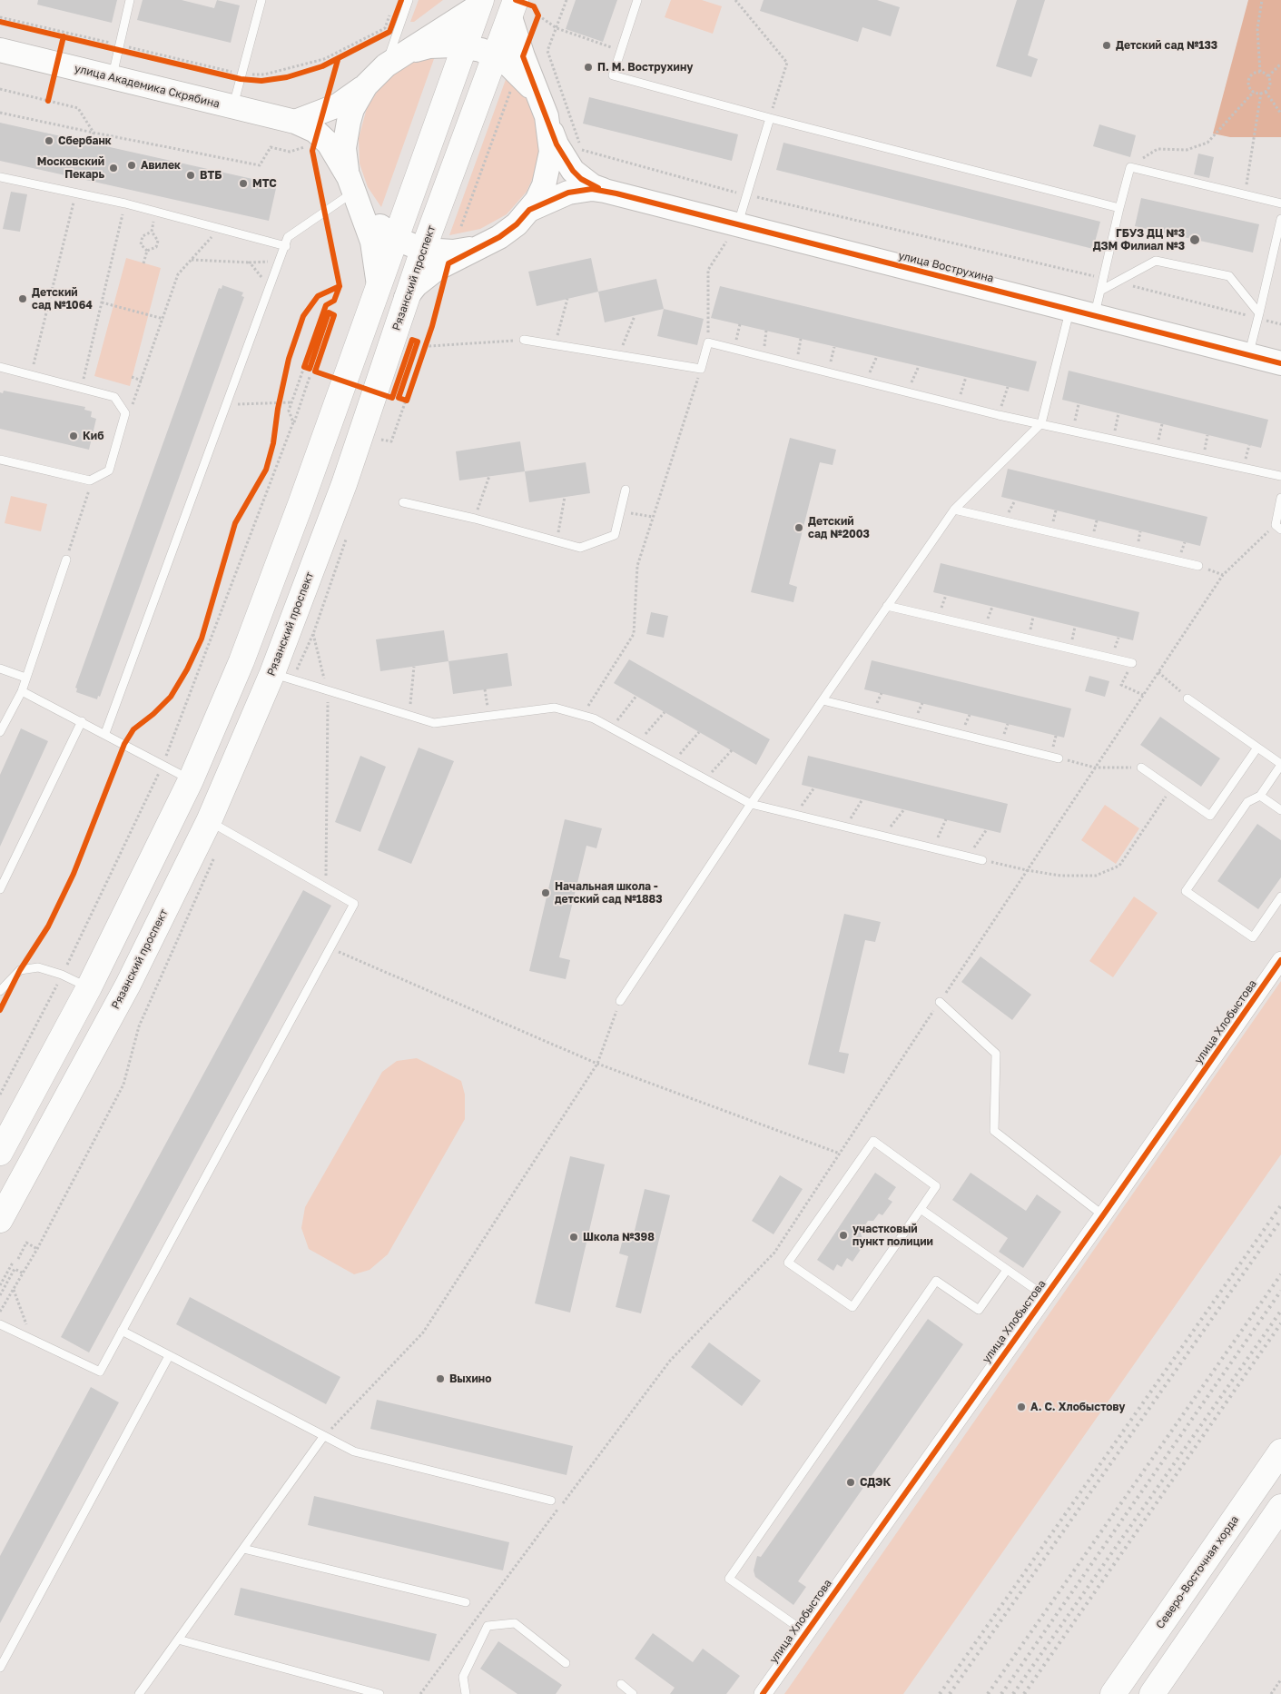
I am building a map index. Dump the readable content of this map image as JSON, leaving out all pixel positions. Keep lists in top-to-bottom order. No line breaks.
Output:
{"streets":{"main road":["улица Академика Скрябина","улица Вострухина","Рязанский проспект","Северо-Восточная хорда"],"street":["улица Хлобыстова"]},"places":["Детский сад №133","П. М. Вострухину","Сбербанк","Авилек","Московский Пекарь","ВТБ","МТС","ГБУЗ ДЦ №3 ДЗМ Филиал №3","Детский сад №1064","Киб","Детский сад №2003","Начальная школа - детский сад №1883","участковый пункт полиции","Школа №398","Выхино","А. С. Хлобыстову","СДЭК"]}
